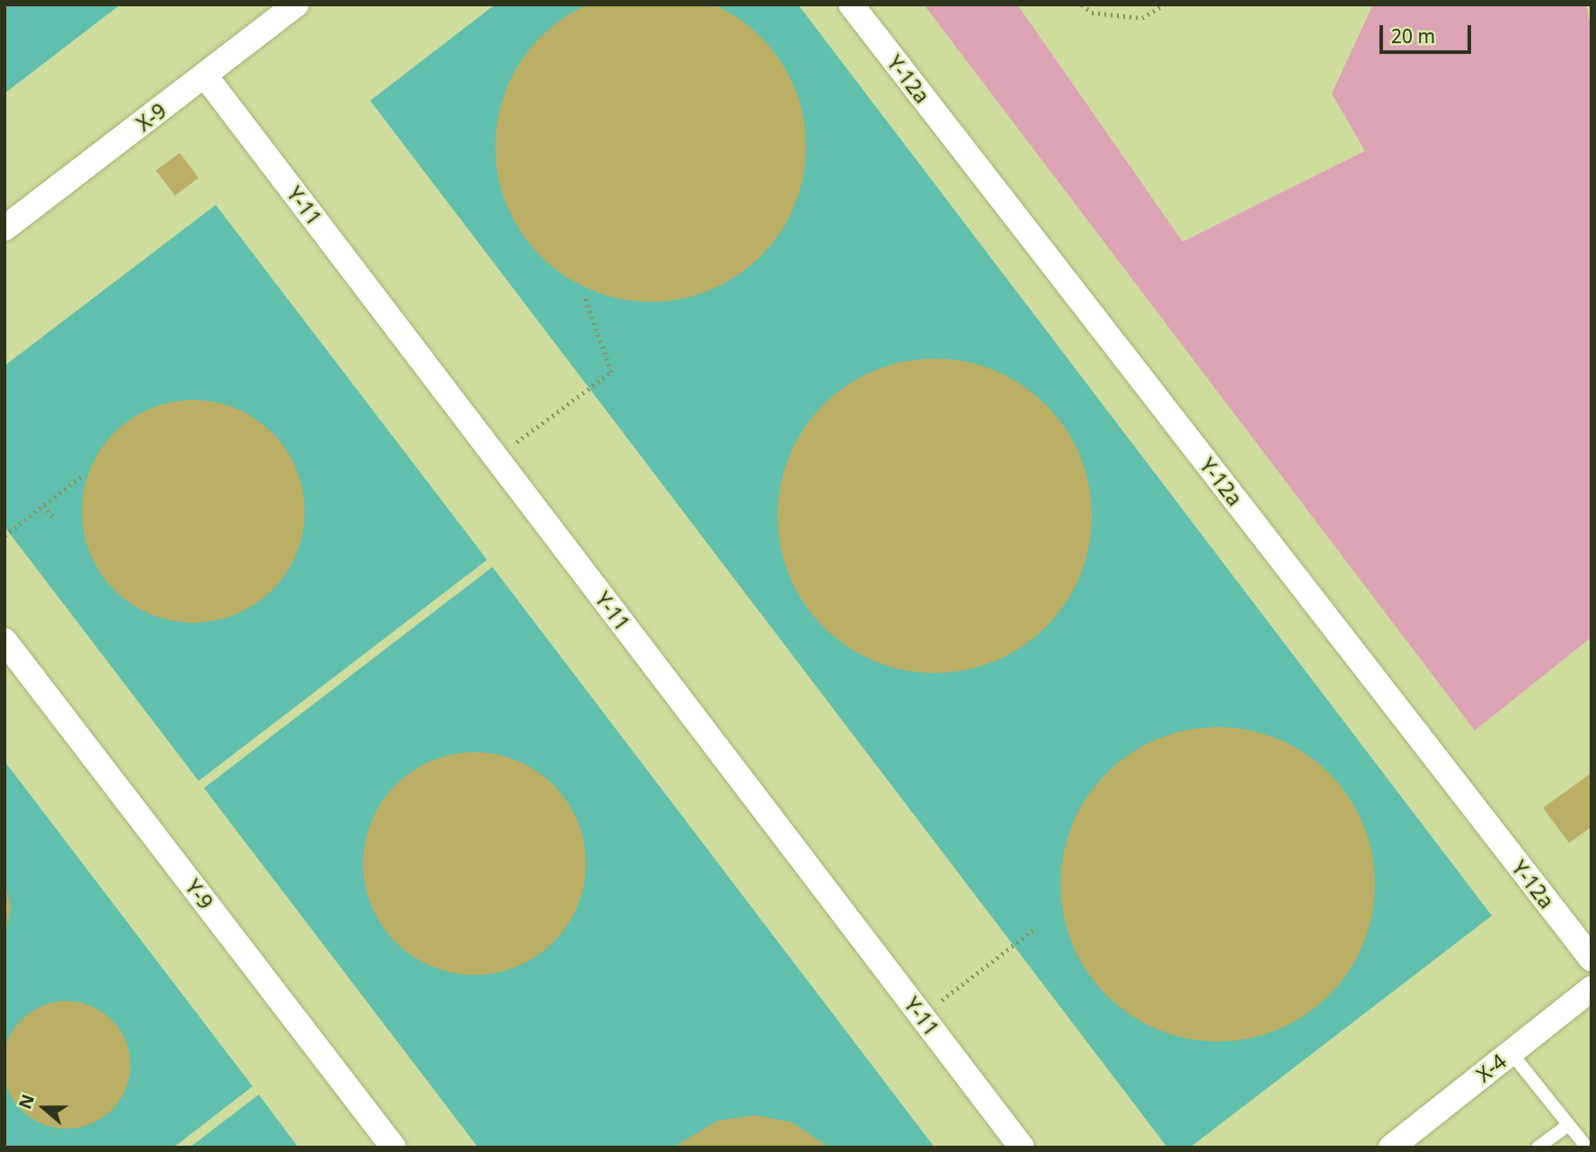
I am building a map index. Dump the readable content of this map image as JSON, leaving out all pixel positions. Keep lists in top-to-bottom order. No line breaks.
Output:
{"streets":{"street":["Y-12a","X-9","Y-11","Y-9","X-4"]},"crossings":[["X-9","Y-11"]],"scale_bar":"20 m","north":"left"}
